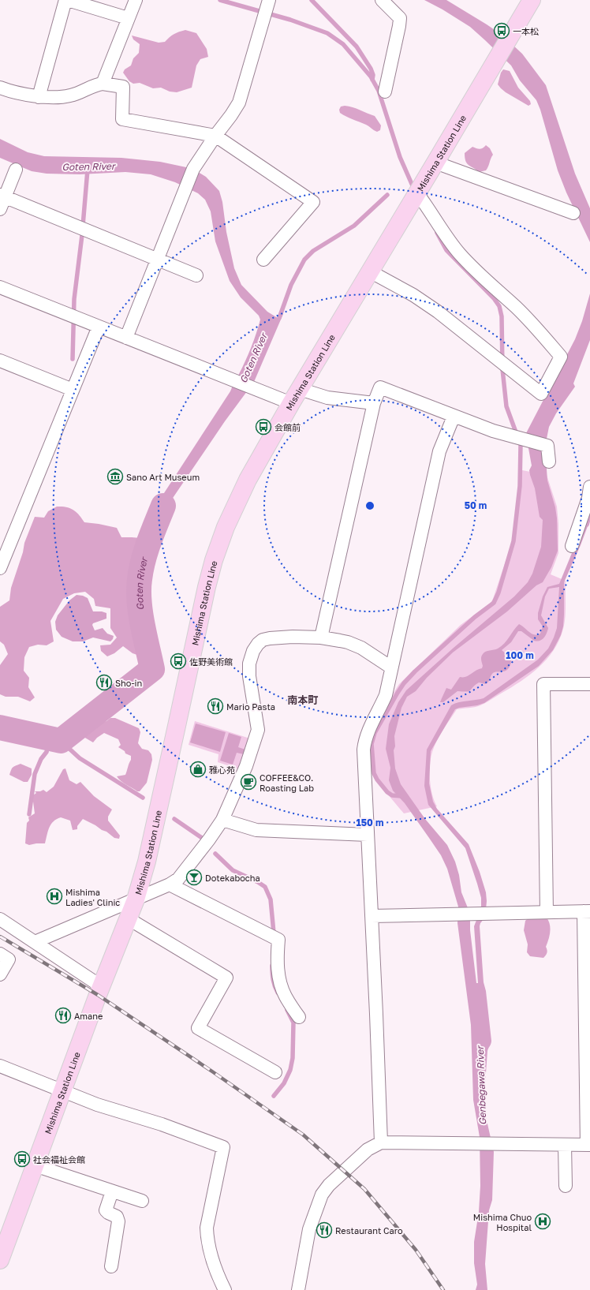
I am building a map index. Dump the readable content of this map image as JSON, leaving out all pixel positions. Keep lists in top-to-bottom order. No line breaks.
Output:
{"streets":{"main road":["Mishima Station Line"]},"districts":["南本町"],"water":["Goten River","Genbegawa River"],"places":{"bus stop":["一本松","会館前","佐野美術館","社会福祉会館"],"museum":["Sano Art Museum"],"restaurant":["Sho-in","Mario Pasta","Amane","Restaurant Caro"],"shop":["雅心苑"],"cafe":["COFFEE&CO. Roasting Lab"],"bar":["Dotekabocha"],"hospital":["Mishima Ladies' Clinic","Mishima Chuo Hospital"]},"rings":["50 m","100 m","150 m"]}
